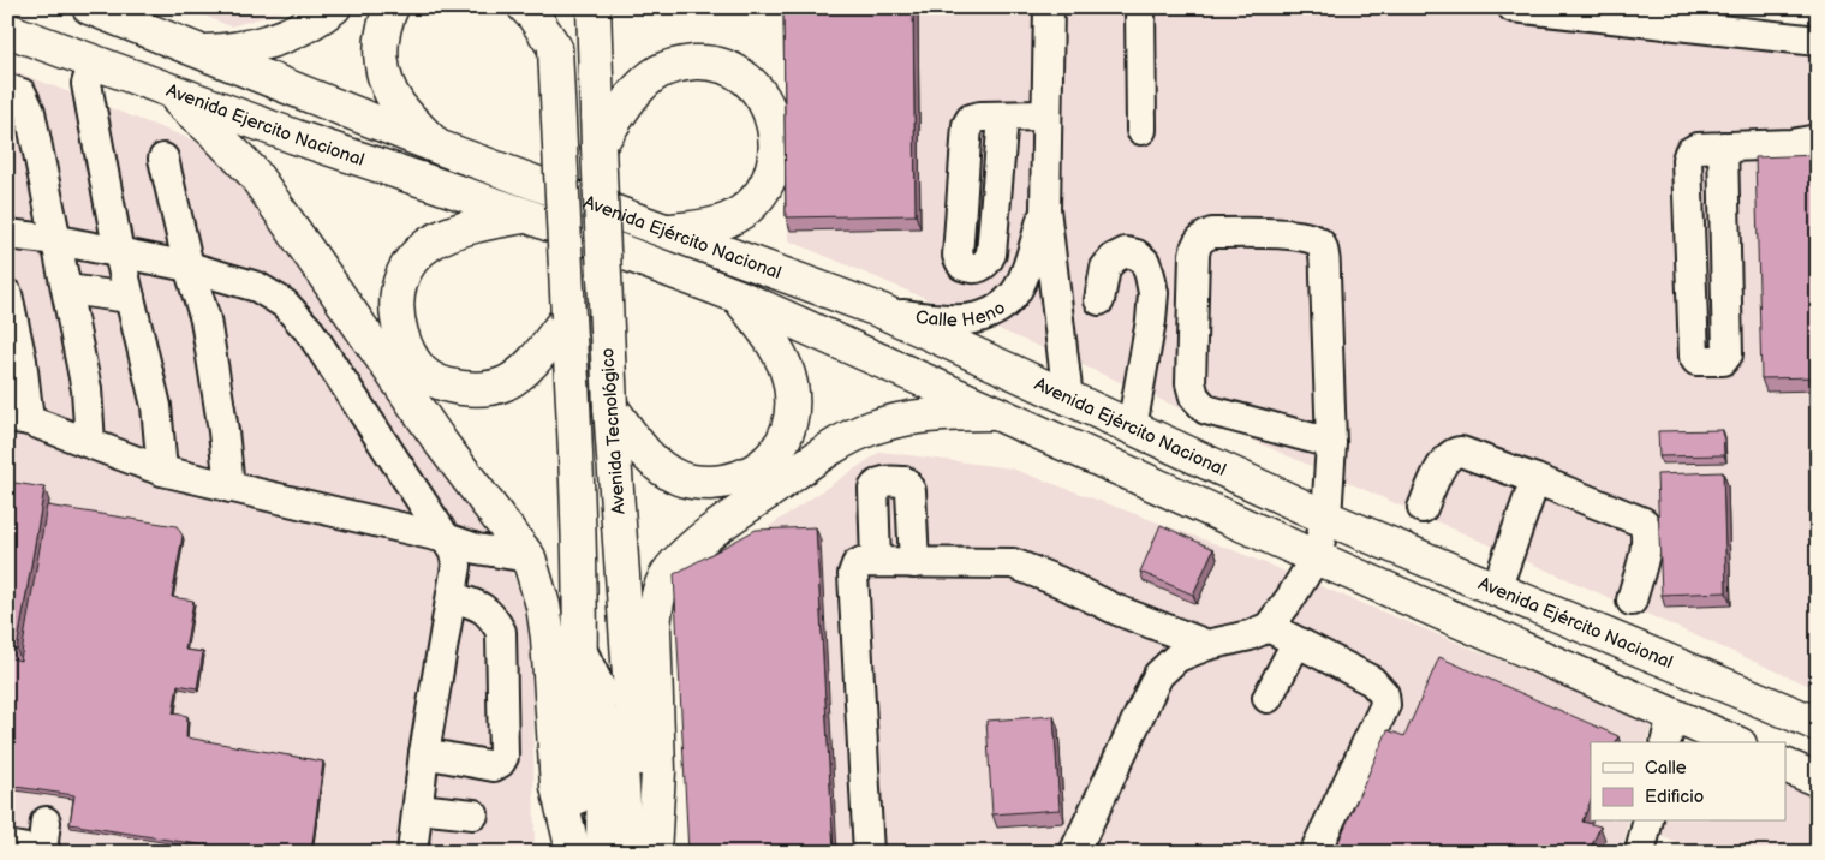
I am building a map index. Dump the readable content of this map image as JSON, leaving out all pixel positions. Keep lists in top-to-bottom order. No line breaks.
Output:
{"streets":{"main road":["Avenida Ejercito Nacional","Avenida Ejército Nacional","Avenida Tecnológico"],"street":["Calle Heno"]},"crossings":[["Avenida Ejercito Nacional","Avenida Ejército Nacional"],["Avenida Ejército Nacional","Calle Heno"]],"legend":["Calle","Edificio"]}
